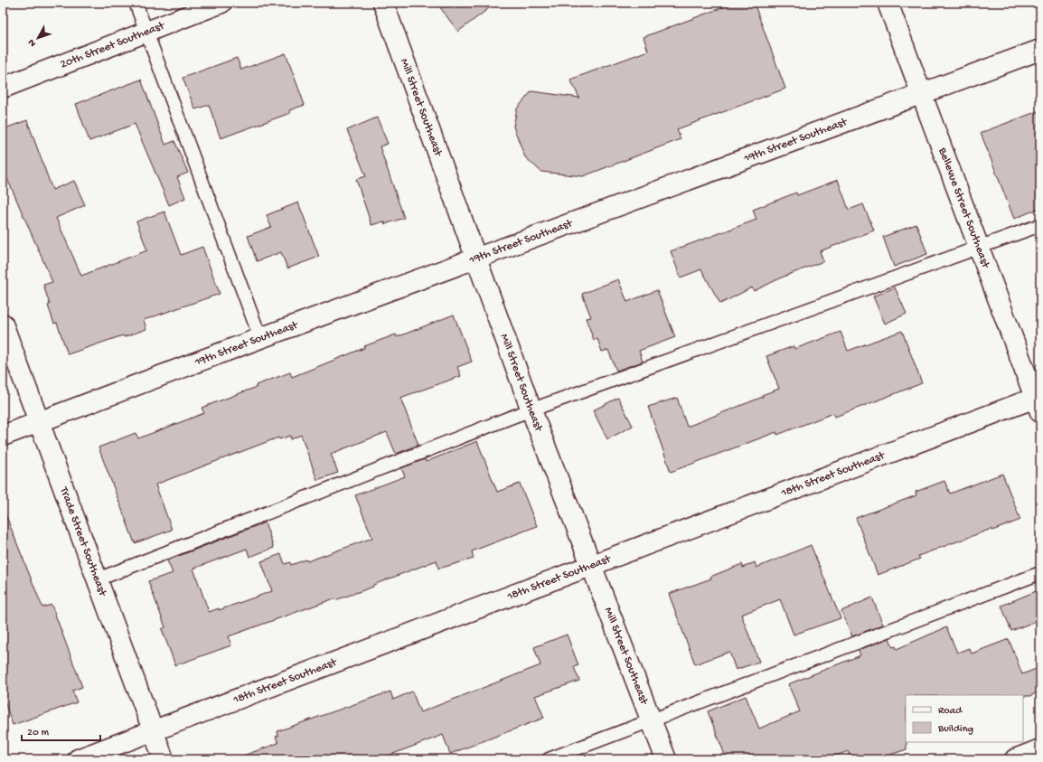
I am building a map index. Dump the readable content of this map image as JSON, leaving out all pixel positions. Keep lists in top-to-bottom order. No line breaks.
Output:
{"streets":{"street":["20th Street Southeast","Mill Street Southeast","19th Street Southeast","Bellevue Street Southeast","18th Street Southeast","Trade Street Southeast"]},"crossings":[["Mill Street Southeast","19th Street Southeast"],["Mill Street Southeast","18th Street Southeast"],["19th Street Southeast","Bellevue Street Southeast"],["19th Street Southeast","Trade Street Southeast"],["Bellevue Street Southeast","18th Street Southeast"],["18th Street Southeast","Trade Street Southeast"]],"legend":["Road","Building"],"scale_bar":"20 m","north":"bottom left"}
